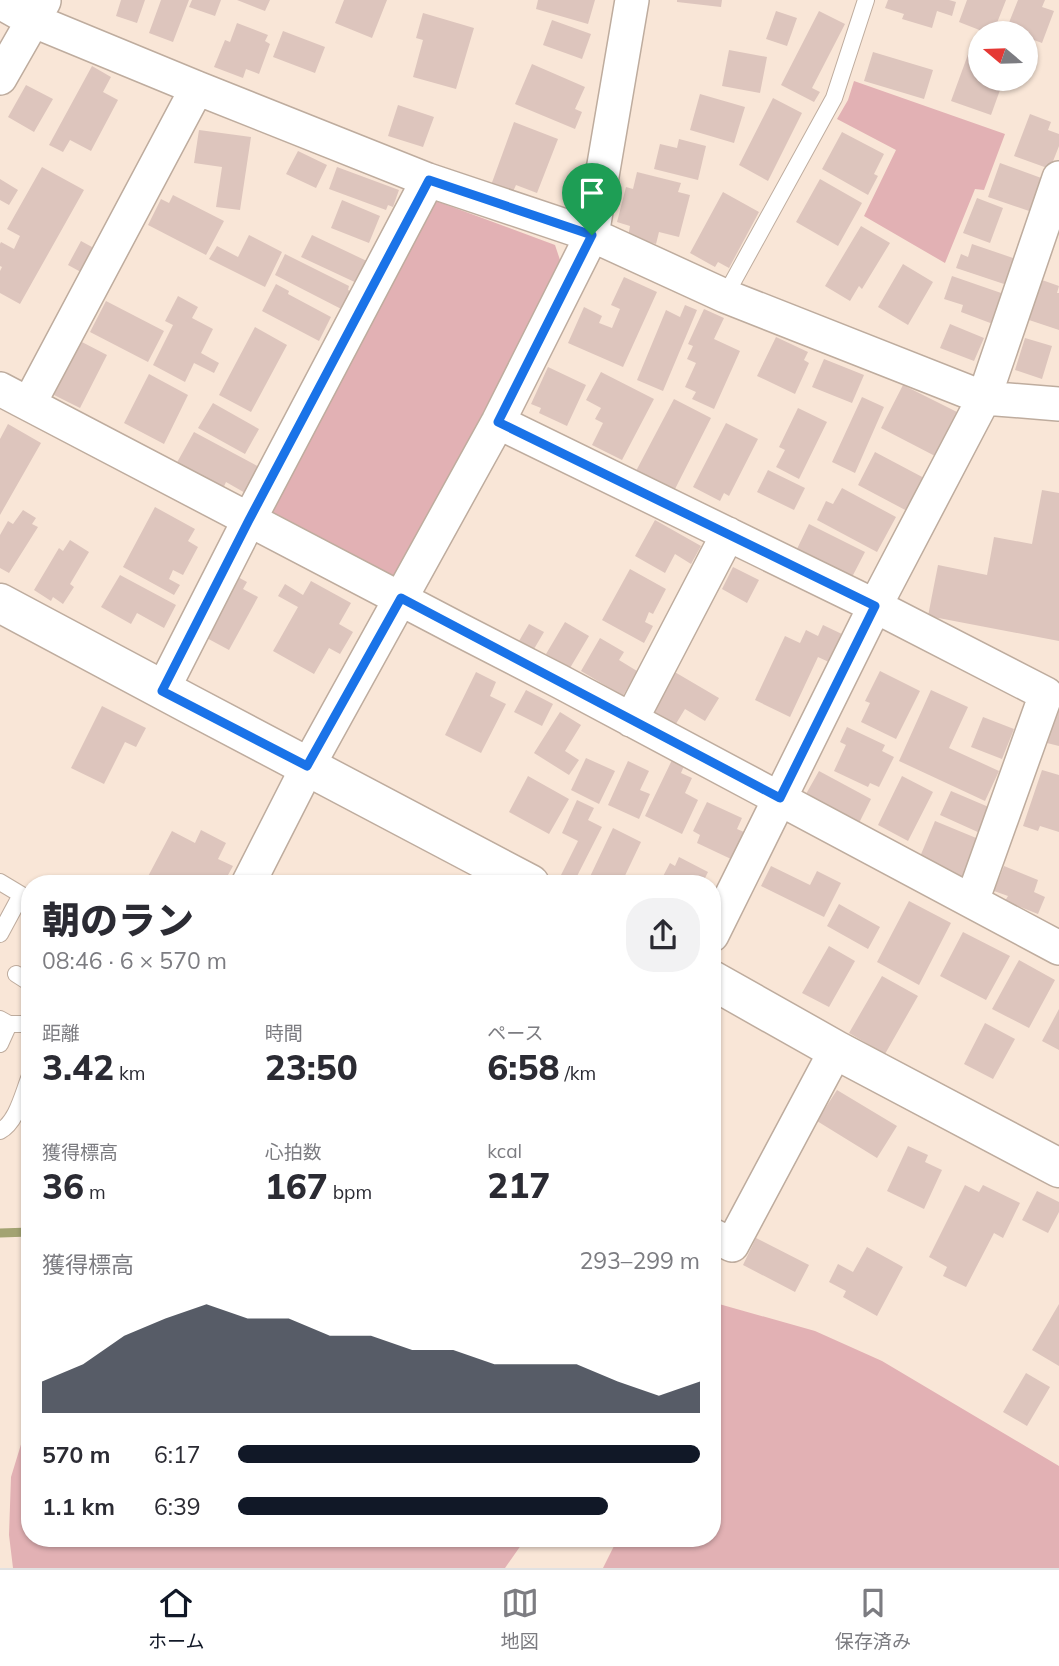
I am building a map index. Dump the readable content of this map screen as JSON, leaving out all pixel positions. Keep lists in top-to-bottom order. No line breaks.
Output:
{"north":"left","page":{"heading":["朝のラン","08:46 · 6 × 570 m"],"stats":[["距離","3.42 km"],["時間","23:50"],["ペース","6:58 /km"],["獲得標高","36 m"],["心拍数","167 bpm"],["kcal","217"]],"chart":["獲得標高","293–299 m"],"list":[{"name":"570 m","note":"6:17"},{"name":"1.1 km","note":"6:39"}],"tabs":["ホーム","地図","保存済み"]}}
